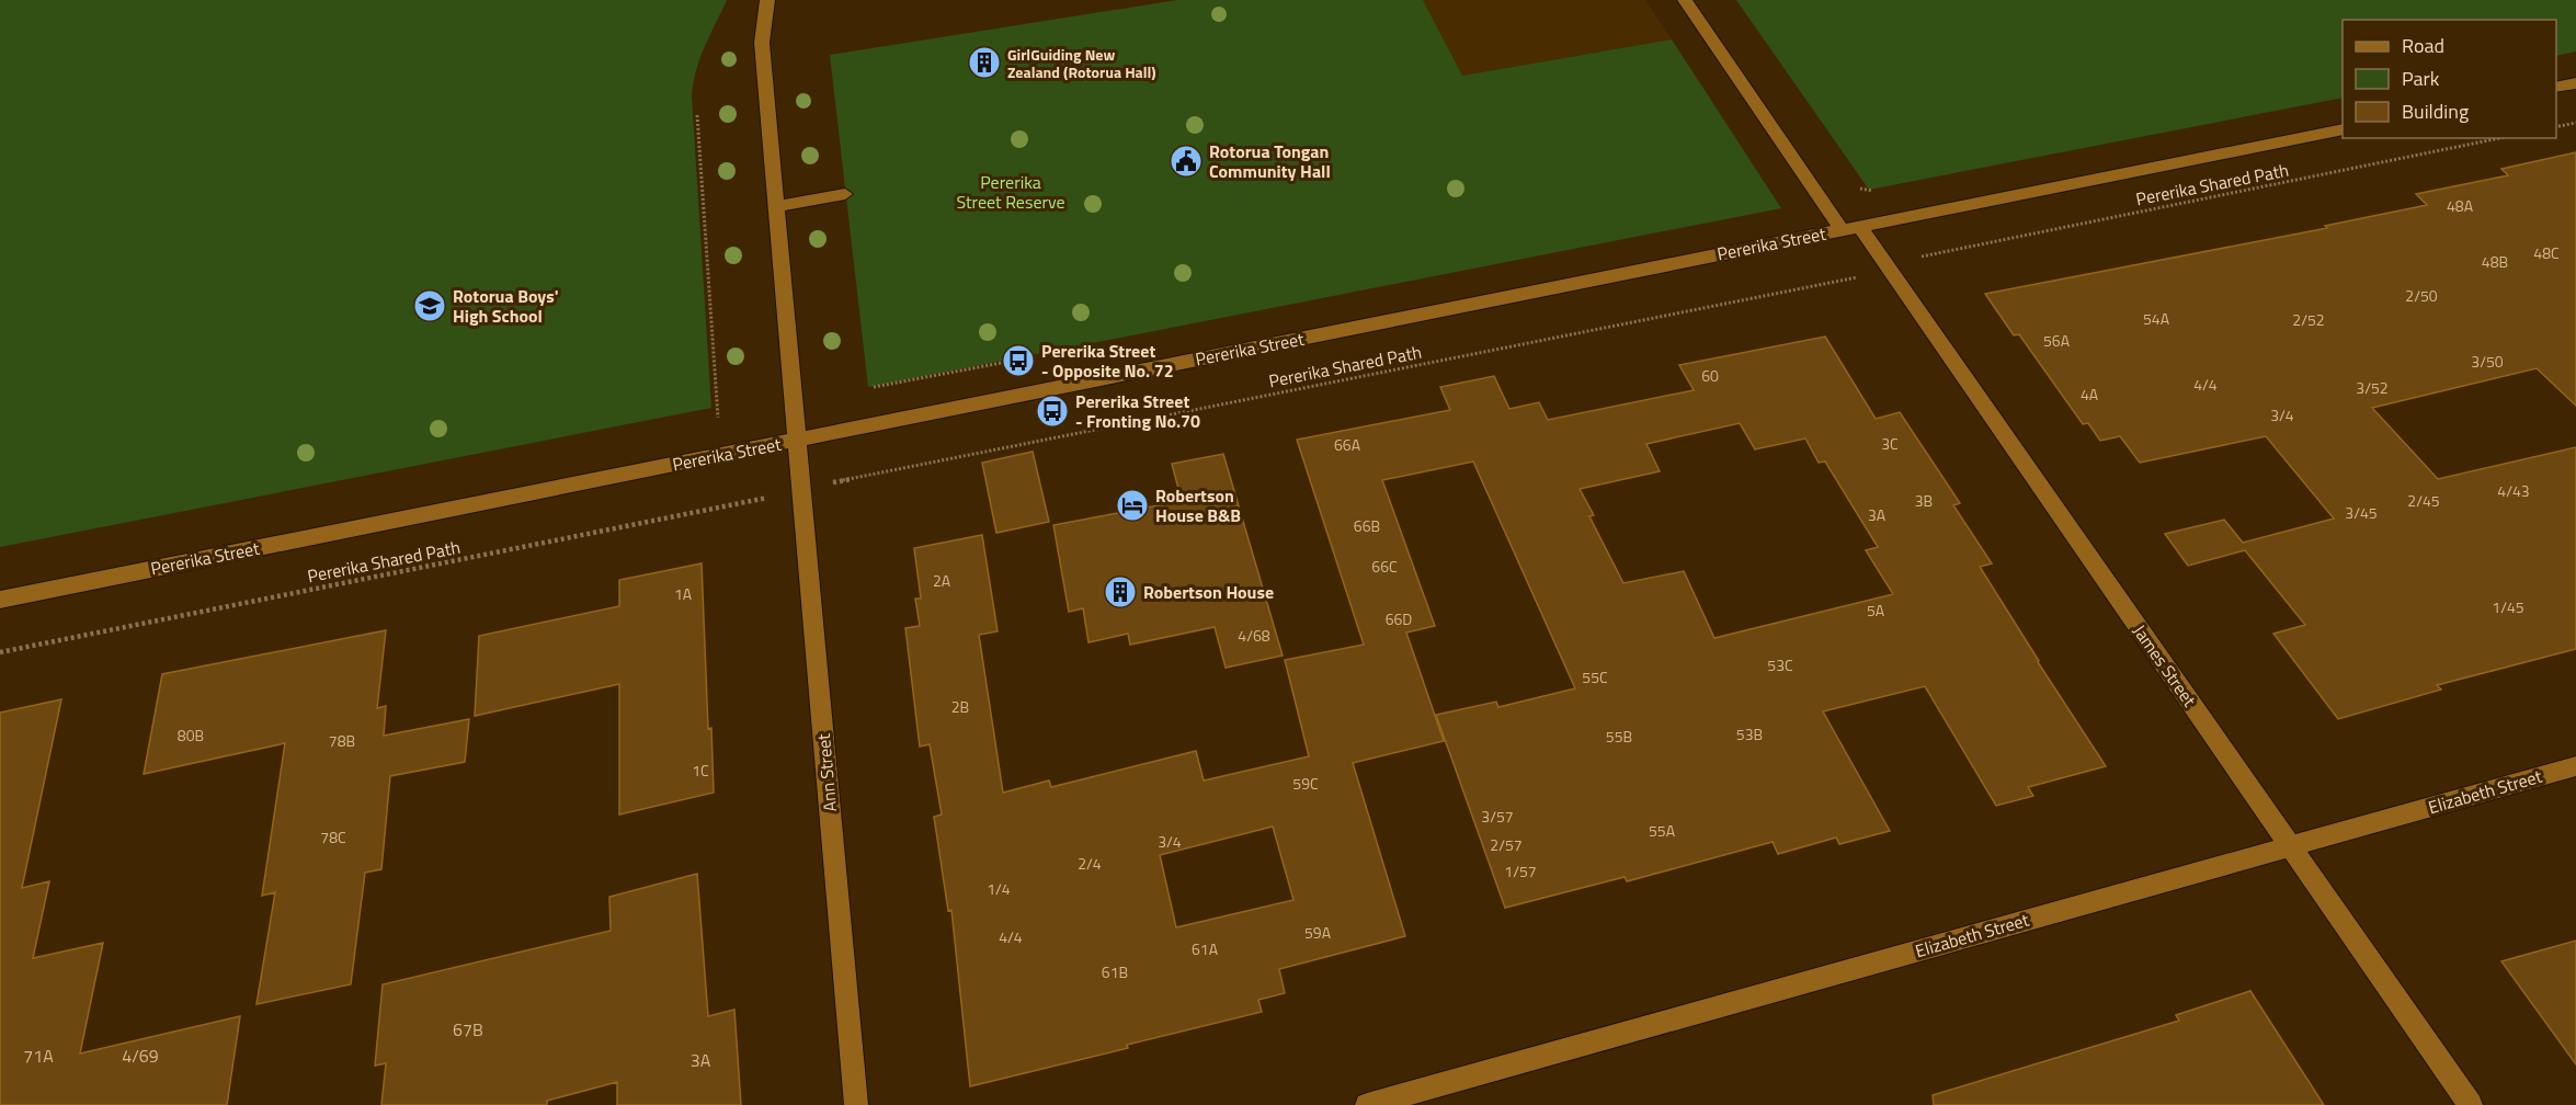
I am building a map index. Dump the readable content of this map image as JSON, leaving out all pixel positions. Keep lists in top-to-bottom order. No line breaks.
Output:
{"streets":{"street":["Pererika Street","James Street","Ann Street","Elizabeth Street"],"path":["Pererika Shared Path"]},"crossings":[["Pererika Street","James Street"],["Pererika Street","Ann Street"],["James Street","Elizabeth Street"]],"parks":["Pererika Street Reserve"],"places":{"building":["GirlGuiding New Zealand (Rotorua Hall)","Robertson House"],"public building":["Rotorua Tongan Community Hall"],"school or university":["Rotorua Boys' High School"],"bus stop":["Pererika Street - Opposite No. 72","Pererika Street - Fronting No.70"],"hotel":["Robertson House B&B"]},"house_numbers":["48A","48C","48B","2/50","54A","2/52","56A","3/50","60","4/4","3/52","4A","3/4","3C","66A","4/43","3B","2/45","3/45","3A","66B","66C","2A","1A","1/45","5A","66D","4/68","53C","55C","2B","53B","80B","55B","78B","1C","59C","3/57","55A","78C","3/4","2/57","2/4","1/57","1/4","59A","4/4","61A","61B","67B","71A","4/69","3A"],"legend":["Road","Park","Building"]}
